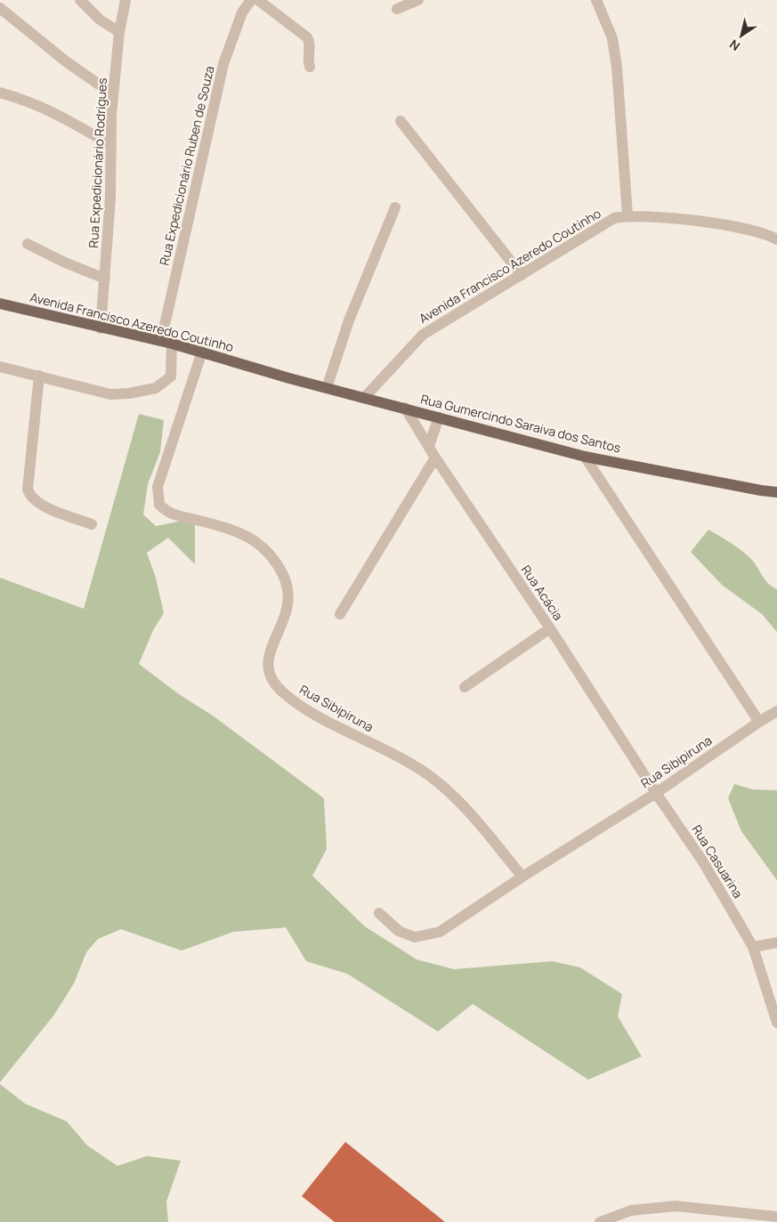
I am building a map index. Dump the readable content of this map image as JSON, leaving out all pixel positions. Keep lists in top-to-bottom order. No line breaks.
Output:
{"streets":{"main road":["Avenida Francisco Azeredo Coutinho","Rua Gumercindo Saraiva dos Santos"],"street":["Rua Expedicionário Rodrigues","Rua Expedicionário Ruben de Souza","Rua Acácia","Rua Sibipiruna","Rua Casuarina"]},"crossings":[["Rua Expedicionário Rodrigues","Avenida Francisco Azeredo Coutinho"],["Rua Expedicionário Ruben de Souza","Avenida Francisco Azeredo Coutinho"],["Avenida Francisco Azeredo Coutinho","Rua Gumercindo Saraiva dos Santos"],["Avenida Francisco Azeredo Coutinho","Rua Sibipiruna"],["Rua Gumercindo Saraiva dos Santos","Rua Acácia"],["Rua Acácia","Rua Sibipiruna"],["Rua Acácia","Rua Casuarina"],["Rua Sibipiruna","Rua Casuarina"]],"north":"bottom left"}
